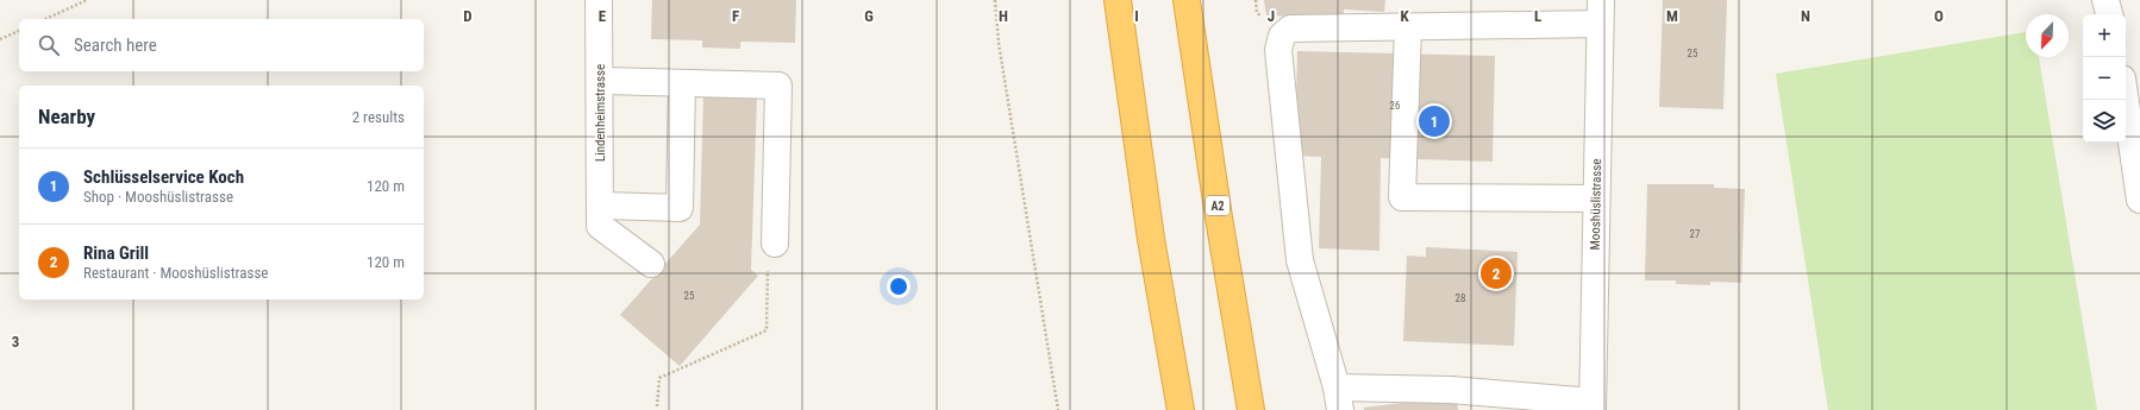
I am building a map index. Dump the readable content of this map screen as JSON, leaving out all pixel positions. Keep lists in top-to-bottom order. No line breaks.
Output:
{"streets":{"highway":["A2"],"street":["Lindenheimstrasse","Mooshüslistrasse"]},"house_numbers":["25","26","27","25","28"],"north":"bottom left","page":{"map_buttons":["+","−"],"search":"Search here","heading":["Nearby","2 results"],"pins":["1","2"],"list":[{"mark":"1","name":"Schlüsselservice Koch","note":"Shop · Mooshüslistrasse","value":"120 m"},{"mark":"2","name":"Rina Grill","note":"Restaurant · Mooshüslistrasse","value":"120 m"}]},"grid":{"columns":["D","E","F","G","H","I","J","K","L","M","N","O"],"rows":["3"]}}
